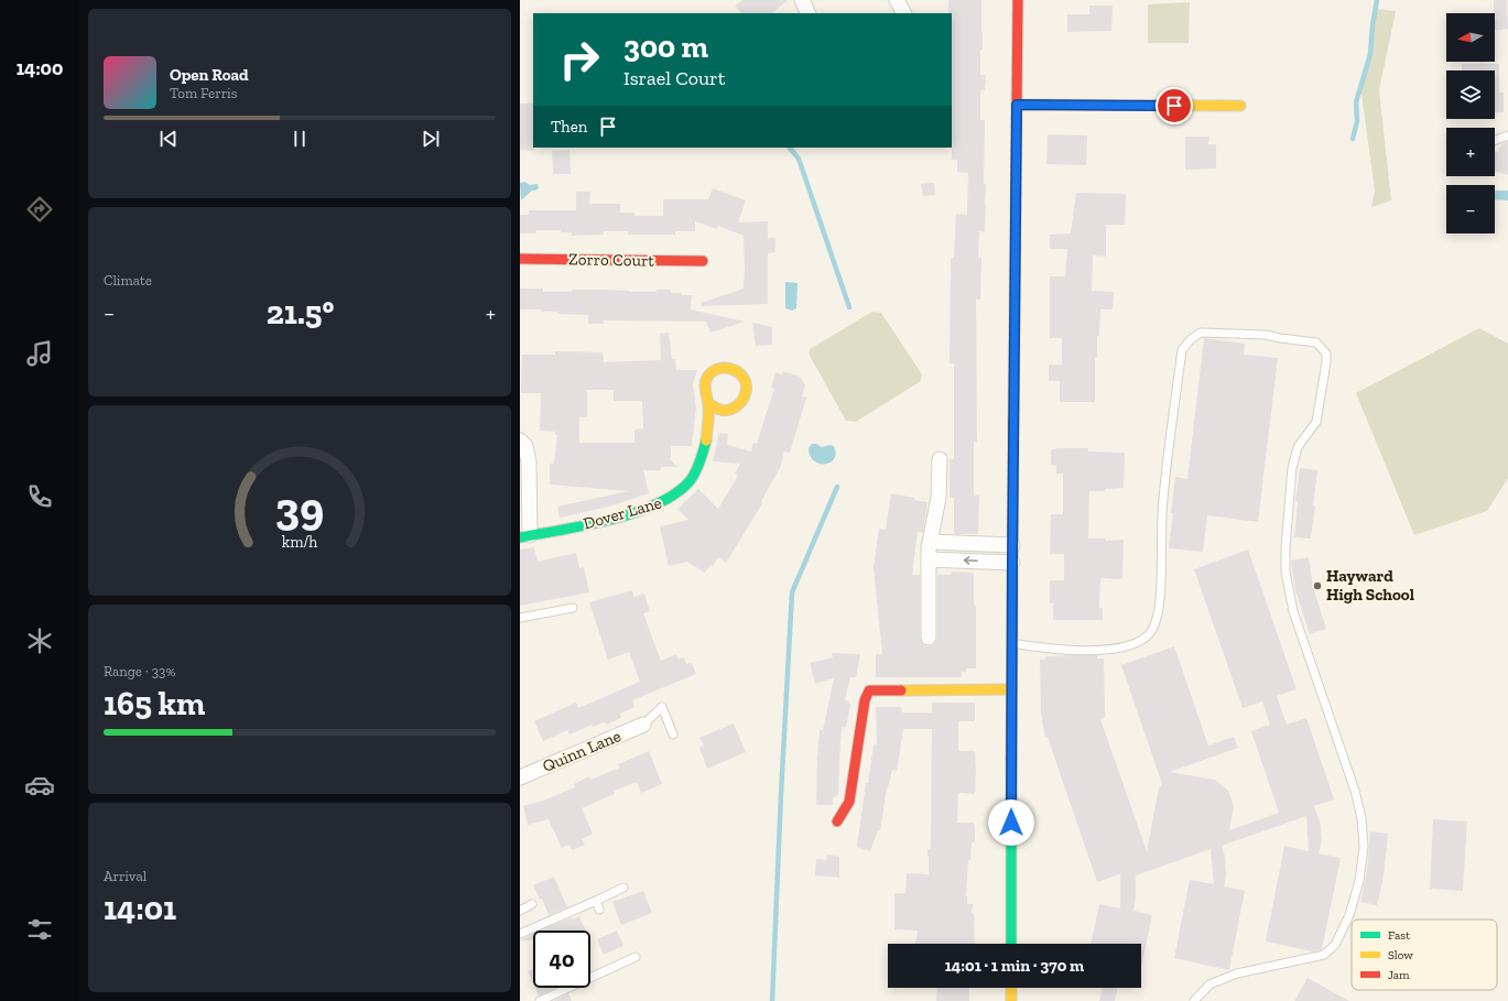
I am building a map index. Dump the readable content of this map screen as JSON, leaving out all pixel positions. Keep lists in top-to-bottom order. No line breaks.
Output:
{"streets":{"street":["Zorro Court","Dover Lane","Quinn Lane"]},"places":["Hayward High School"],"legend":["Fast","Slow","Jam"],"north":"left","page":{"tabs":"14:00","map_buttons":["+","−"],"turn":["300 m","Israel Court"],"song":["Open Road","Tom Ferris"],"then":"Then","tile":["Climate",["Range · 33%","165 km"],["Arrival","14:01"]],"heat":["−","21.5°","+"],"limit":"40","trip":"14:01 · 1 min · 370 m","gauge":["39","km/h"]}}
